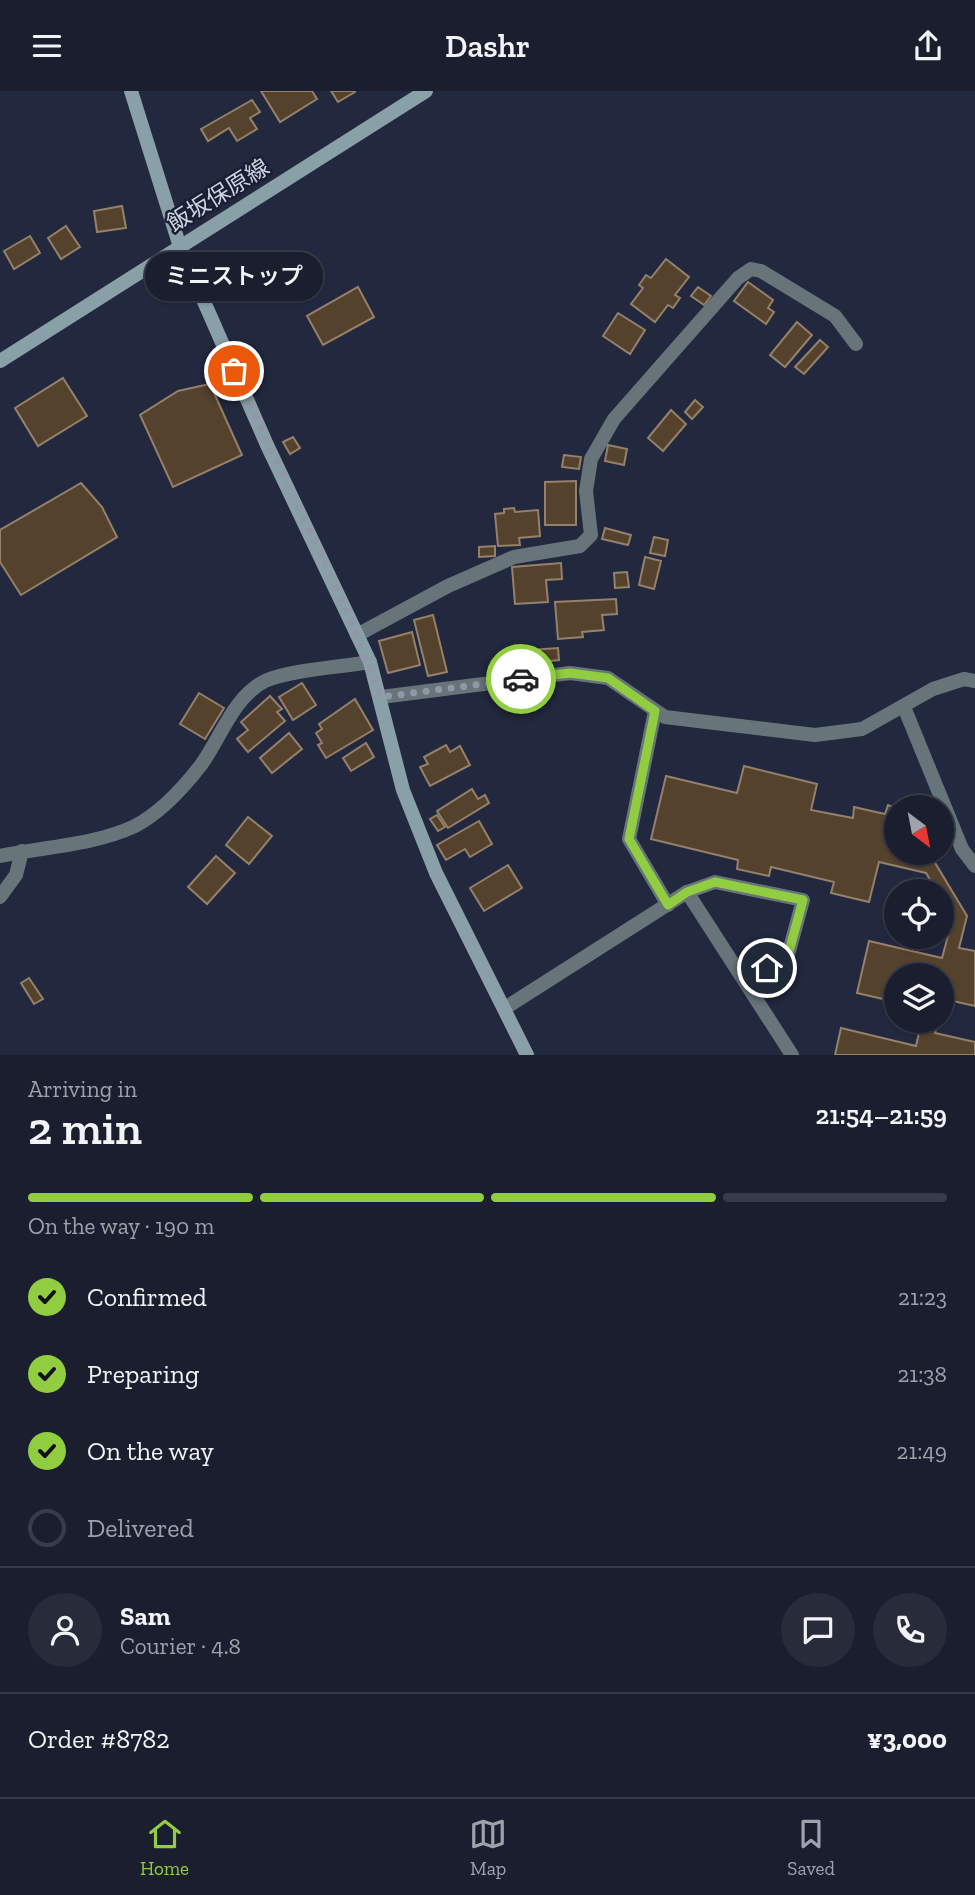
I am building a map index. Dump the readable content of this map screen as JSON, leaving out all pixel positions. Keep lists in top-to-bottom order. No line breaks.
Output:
{"streets":{"street":["飯坂保原線"]},"places":["ミニストップ"],"north":"bottom right","page":{"header":"Dashr","bubble":"ミニストップ","heading":["2 min","Arriving in","21:54–21:59"],"panel":["Sam","Courier · 4.8","Order #8782","¥3,000"],"bar":"On the way · 190 m","list":[["Confirmed","21:23"],["Preparing","21:38"],["On the way","21:49"],"Delivered"],"tabs":["Home","Map","Saved"]}}
